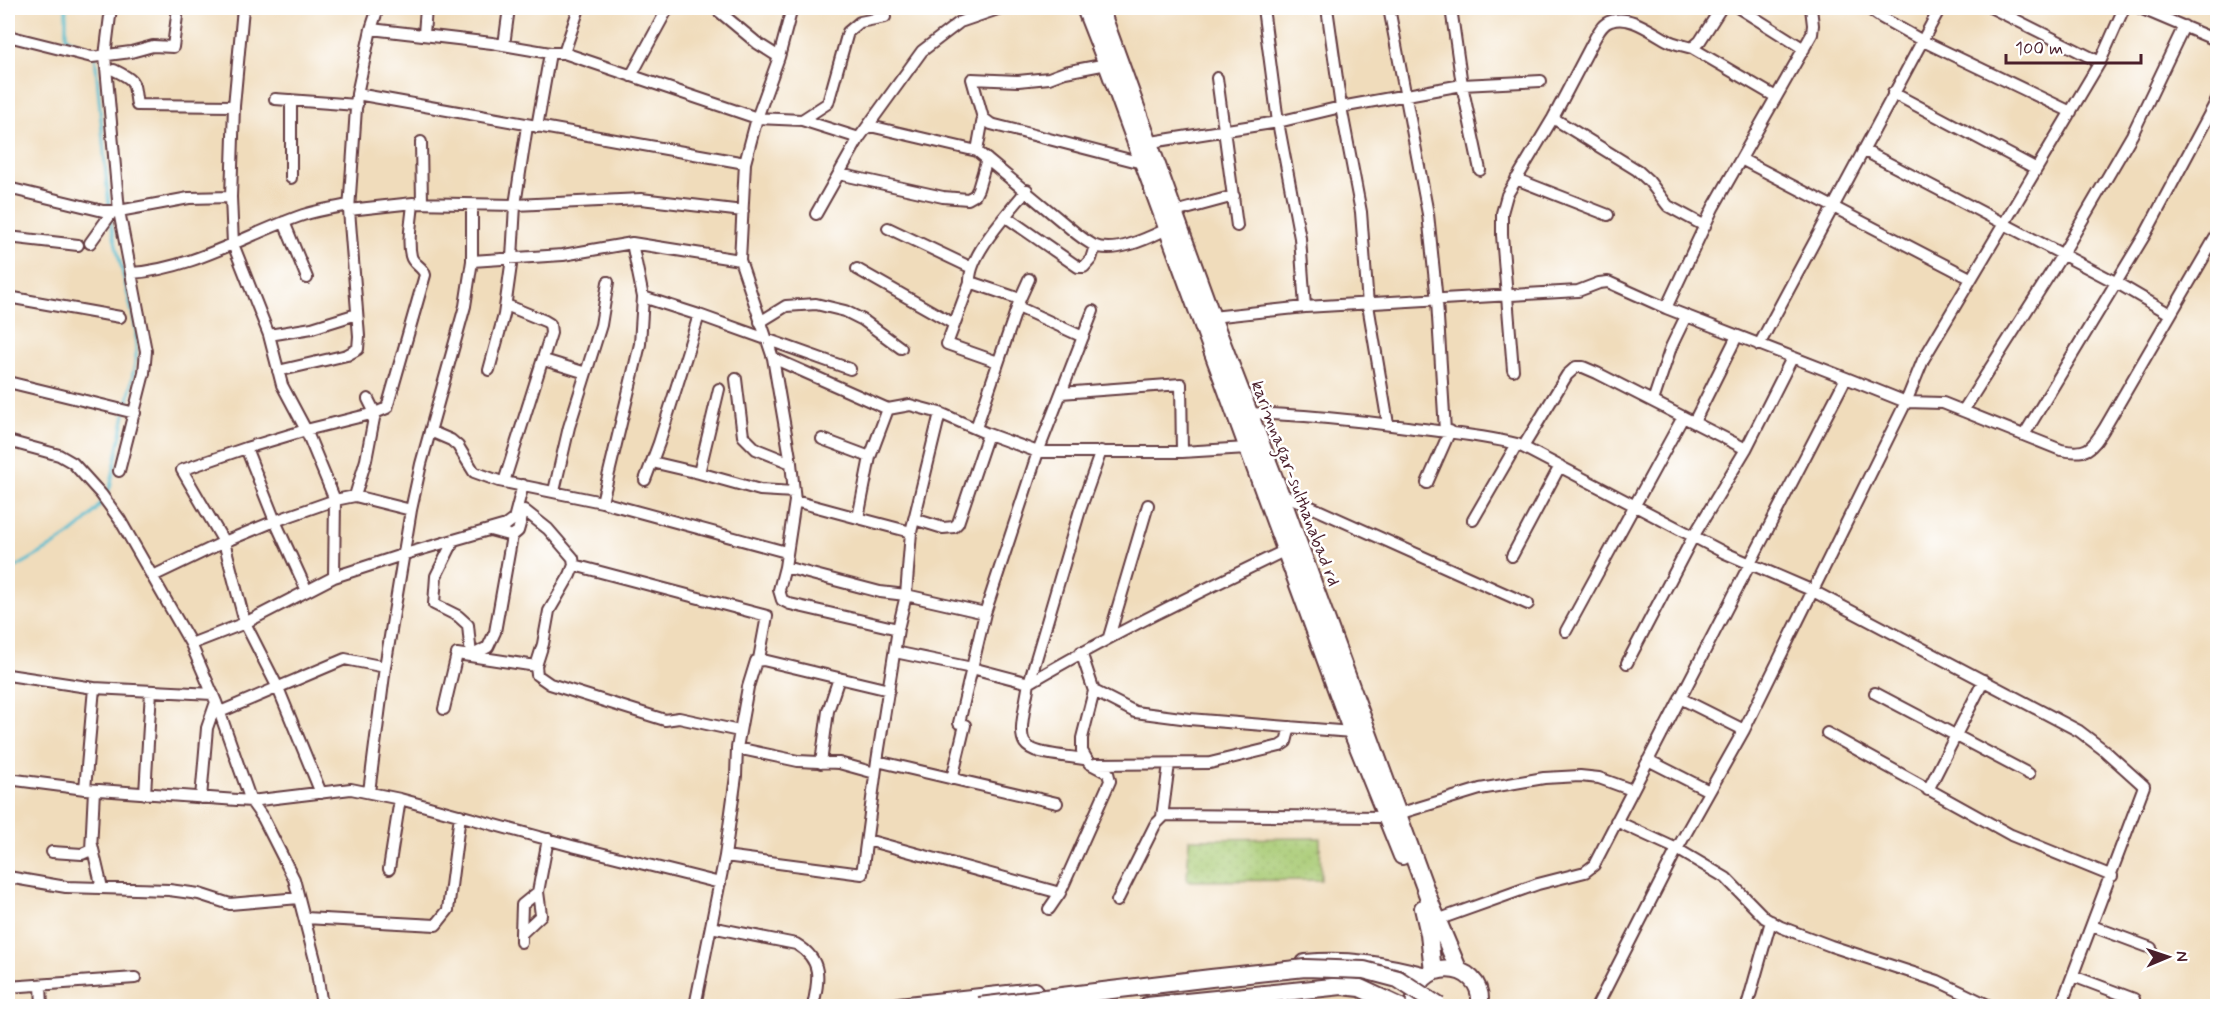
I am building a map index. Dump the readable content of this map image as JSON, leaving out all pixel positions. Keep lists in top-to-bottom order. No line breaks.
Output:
{"streets":{"highway":["karimnagar-sulthanabad rd"]},"scale_bar":"100 m","north":"right"}
